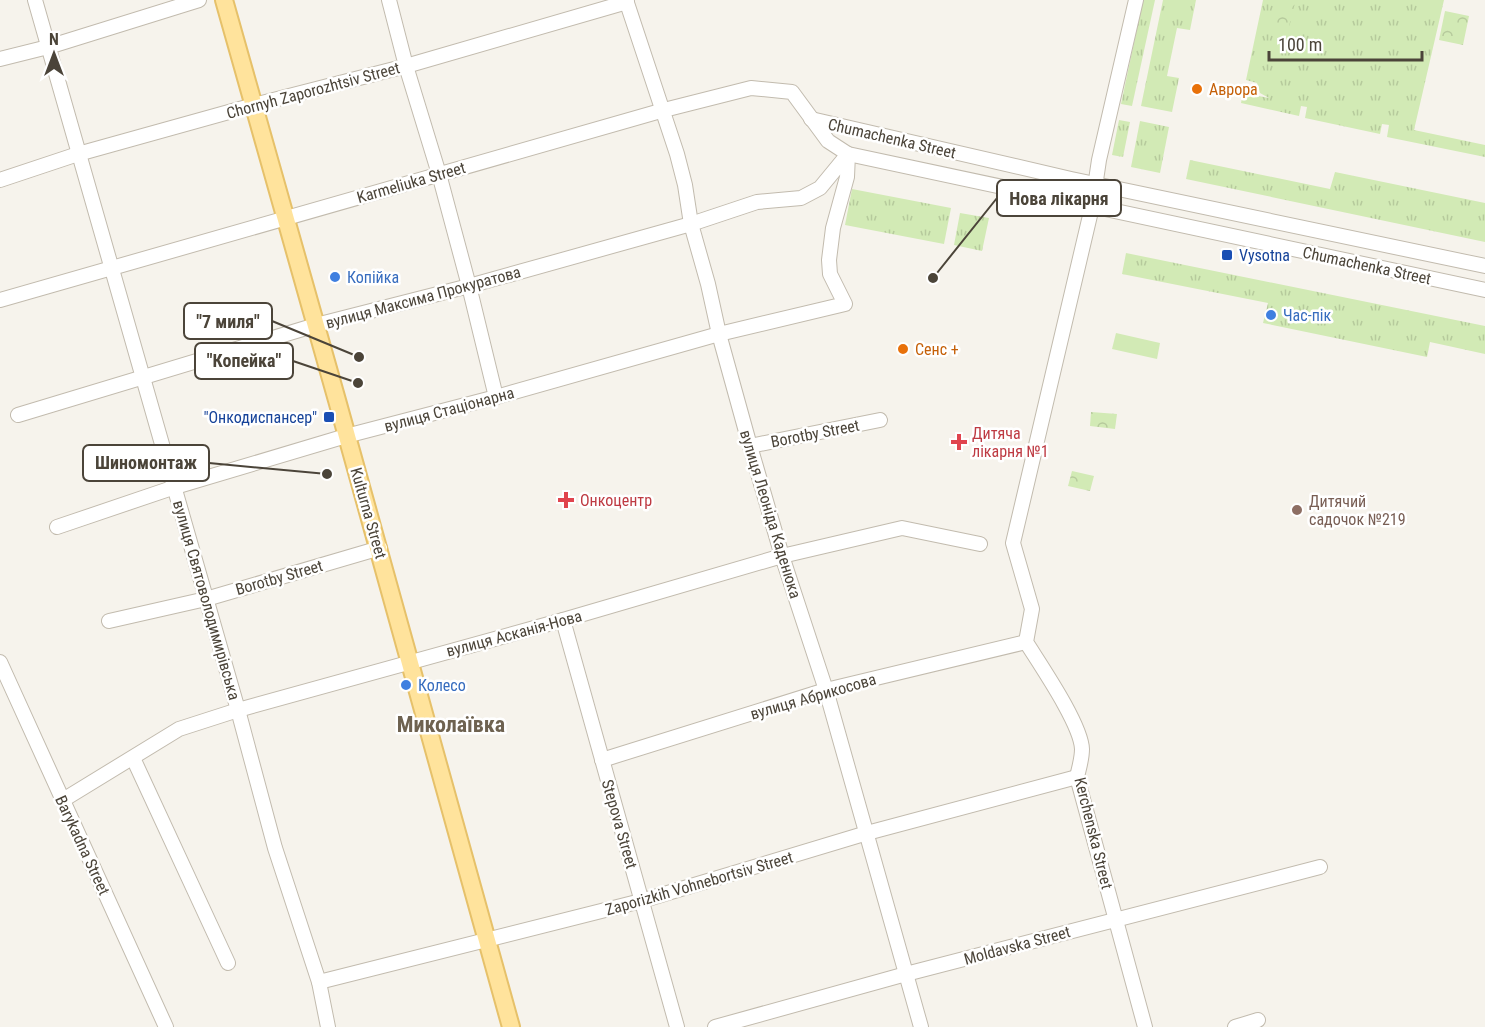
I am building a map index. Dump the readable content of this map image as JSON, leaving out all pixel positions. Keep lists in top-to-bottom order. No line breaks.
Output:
{"streets":{"main road":["Kulturna Street"],"street":["Chornyh Zaporozhtsiv Street","Chumachenka Street","Karmeliuka Street","вулиця Максима Прокуратова","вулиця Стаціонарна","Borotby Street","вулиця Леоніда Каденюка","вулиця Святоволодимирівська","вулиця Асканія-Нова","вулиця Абрикосова","Stepova Street","Kerchenska Street","Barykadna Street","Zaporizkih Vohnebortsiv Street","Moldavska Street"]},"crossings":[["Chornyh Zaporozhtsiv Street","Kulturna Street"],["Chornyh Zaporozhtsiv Street","вулиця Леоніда Каденюка"],["Chornyh Zaporozhtsiv Street","вулиця Святоволодимирівська"],["Chumachenka Street","Karmeliuka Street"],["Chumachenka Street","вулиця Максима Прокуратова"],["Chumachenka Street","вулиця Стаціонарна"],["Karmeliuka Street","Kulturna Street"],["Karmeliuka Street","вулиця Леоніда Каденюка"],["Karmeliuka Street","вулиця Святоволодимирівська"],["вулиця Максима Прокуратова","вулиця Стаціонарна"],["вулиця Максима Прокуратова","Kulturna Street"],["вулиця Максима Прокуратова","вулиця Леоніда Каденюка"],["вулиця Максима Прокуратова","вулиця Святоволодимирівська"],["вулиця Стаціонарна","Kulturna Street"],["вулиця Стаціонарна","вулиця Леоніда Каденюка"],["вулиця Стаціонарна","вулиця Святоволодимирівська"],["Borotby Street","Kulturna Street"],["Borotby Street","вулиця Леоніда Каденюка"],["Borotby Street","вулиця Святоволодимирівська"],["Kulturna Street","вулиця Асканія-Нова"],["Kulturna Street","Zaporizkih Vohnebortsiv Street"],["вулиця Леоніда Каденюка","вулиця Асканія-Нова"],["вулиця Леоніда Каденюка","вулиця Абрикосова"],["вулиця Леоніда Каденюка","Zaporizkih Vohnebortsiv Street"],["вулиця Леоніда Каденюка","Moldavska Street"],["вулиця Святоволодимирівська","вулиця Асканія-Нова"],["вулиця Святоволодимирівська","Zaporizkih Vohnebortsiv Street"],["вулиця Асканія-Нова","Stepova Street"],["вулиця Асканія-Нова","Barykadna Street"],["вулиця Абрикосова","Stepova Street"],["вулиця Абрикосова","Kerchenska Street"],["Stepova Street","Zaporizkih Vohnebortsiv Street"],["Kerchenska Street","Zaporizkih Vohnebortsiv Street"],["Kerchenska Street","Moldavska Street"]],"districts":["Миколаївка"],"places":{"other":["Аврора","Копійка","Нова лікарня","Час-пік","Сенс +","\"7 миля\"","\"Копейка\"","Шиномонтаж","Дитячий садочок №219","Колесо"],"transit":["Vysotna","\"Онкодиспансер\""],"health":["Дитяча лікарня №1","Онкоцентр"]},"scale_bar":"100 m","north":"top"}
